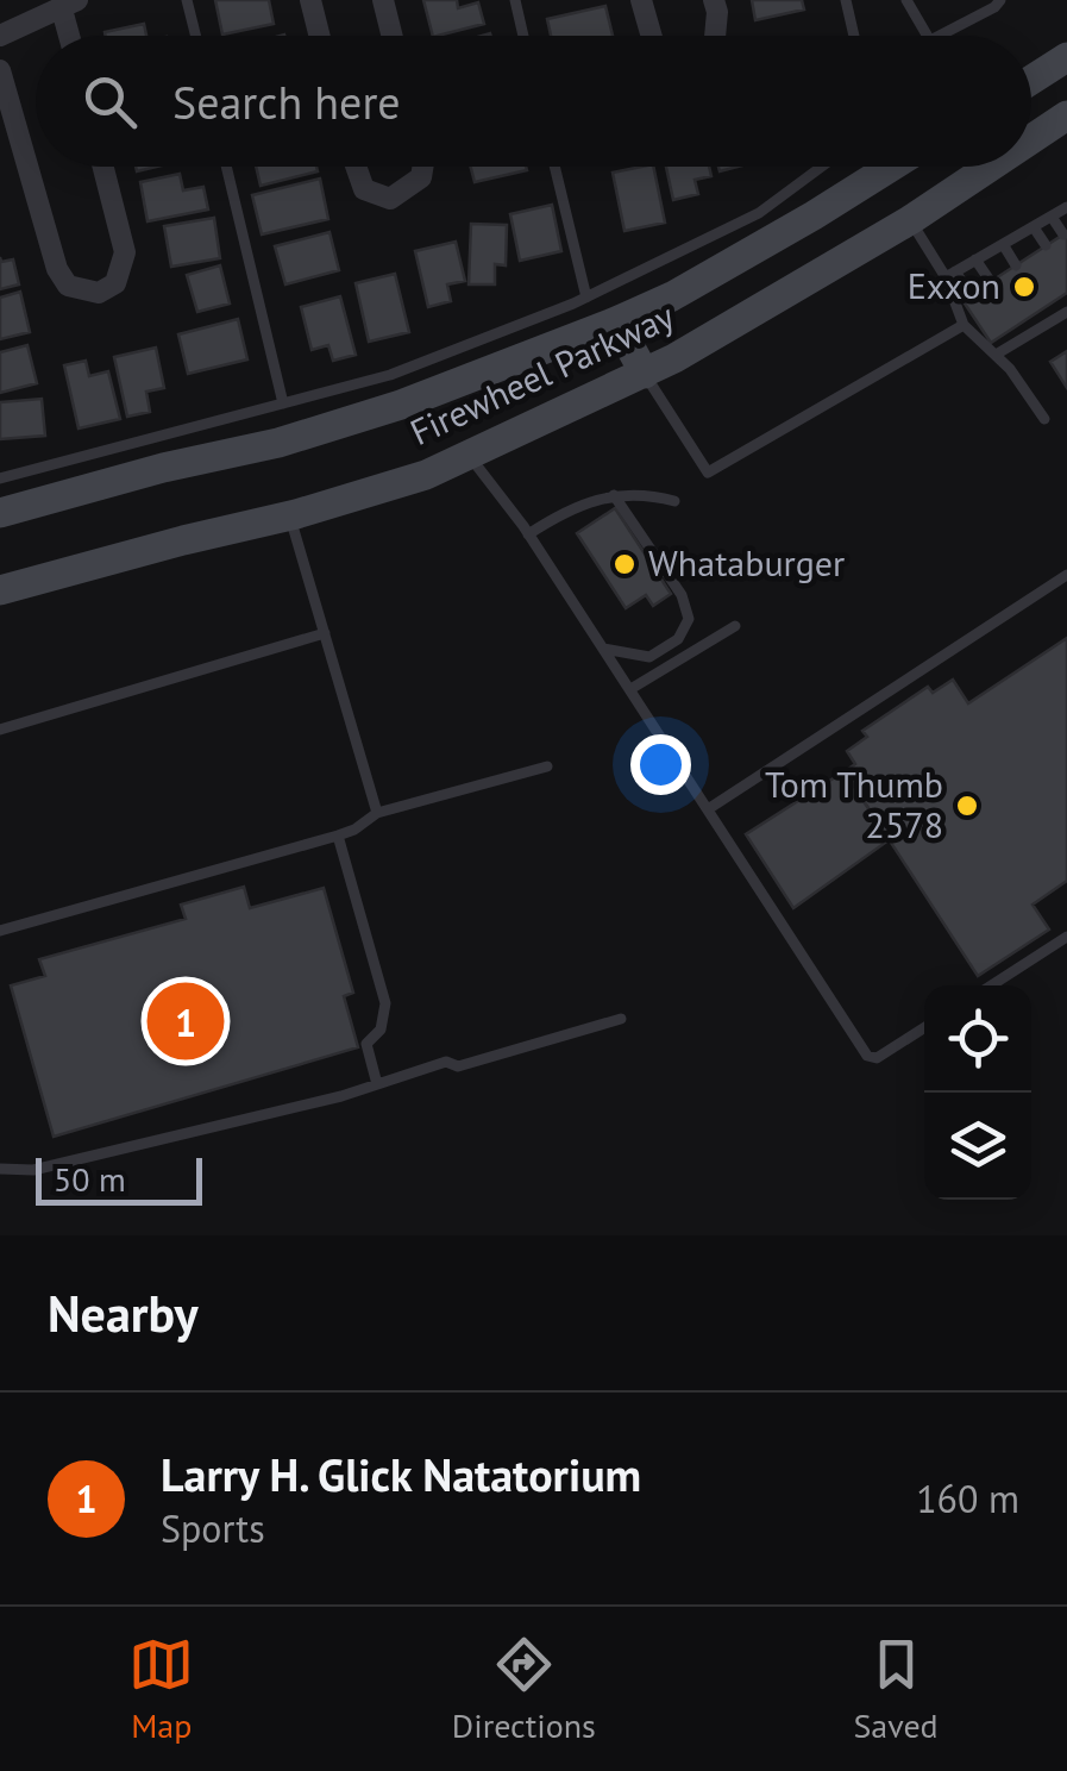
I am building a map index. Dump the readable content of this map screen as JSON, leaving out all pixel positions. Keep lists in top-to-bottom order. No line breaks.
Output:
{"streets":{"main road":["Firewheel Parkway"]},"places":["Exxon","Whataburger","Tom Thumb 2578"],"scale_bar":"50 m","page":{"search":"Search here","pins":"1","scale":"50 m","heading":"Nearby","list":[{"mark":"1","name":"Larry H. Glick Natatorium","note":"Sports","value":"160 m"}],"nav":["Map","Directions","Saved"]}}
